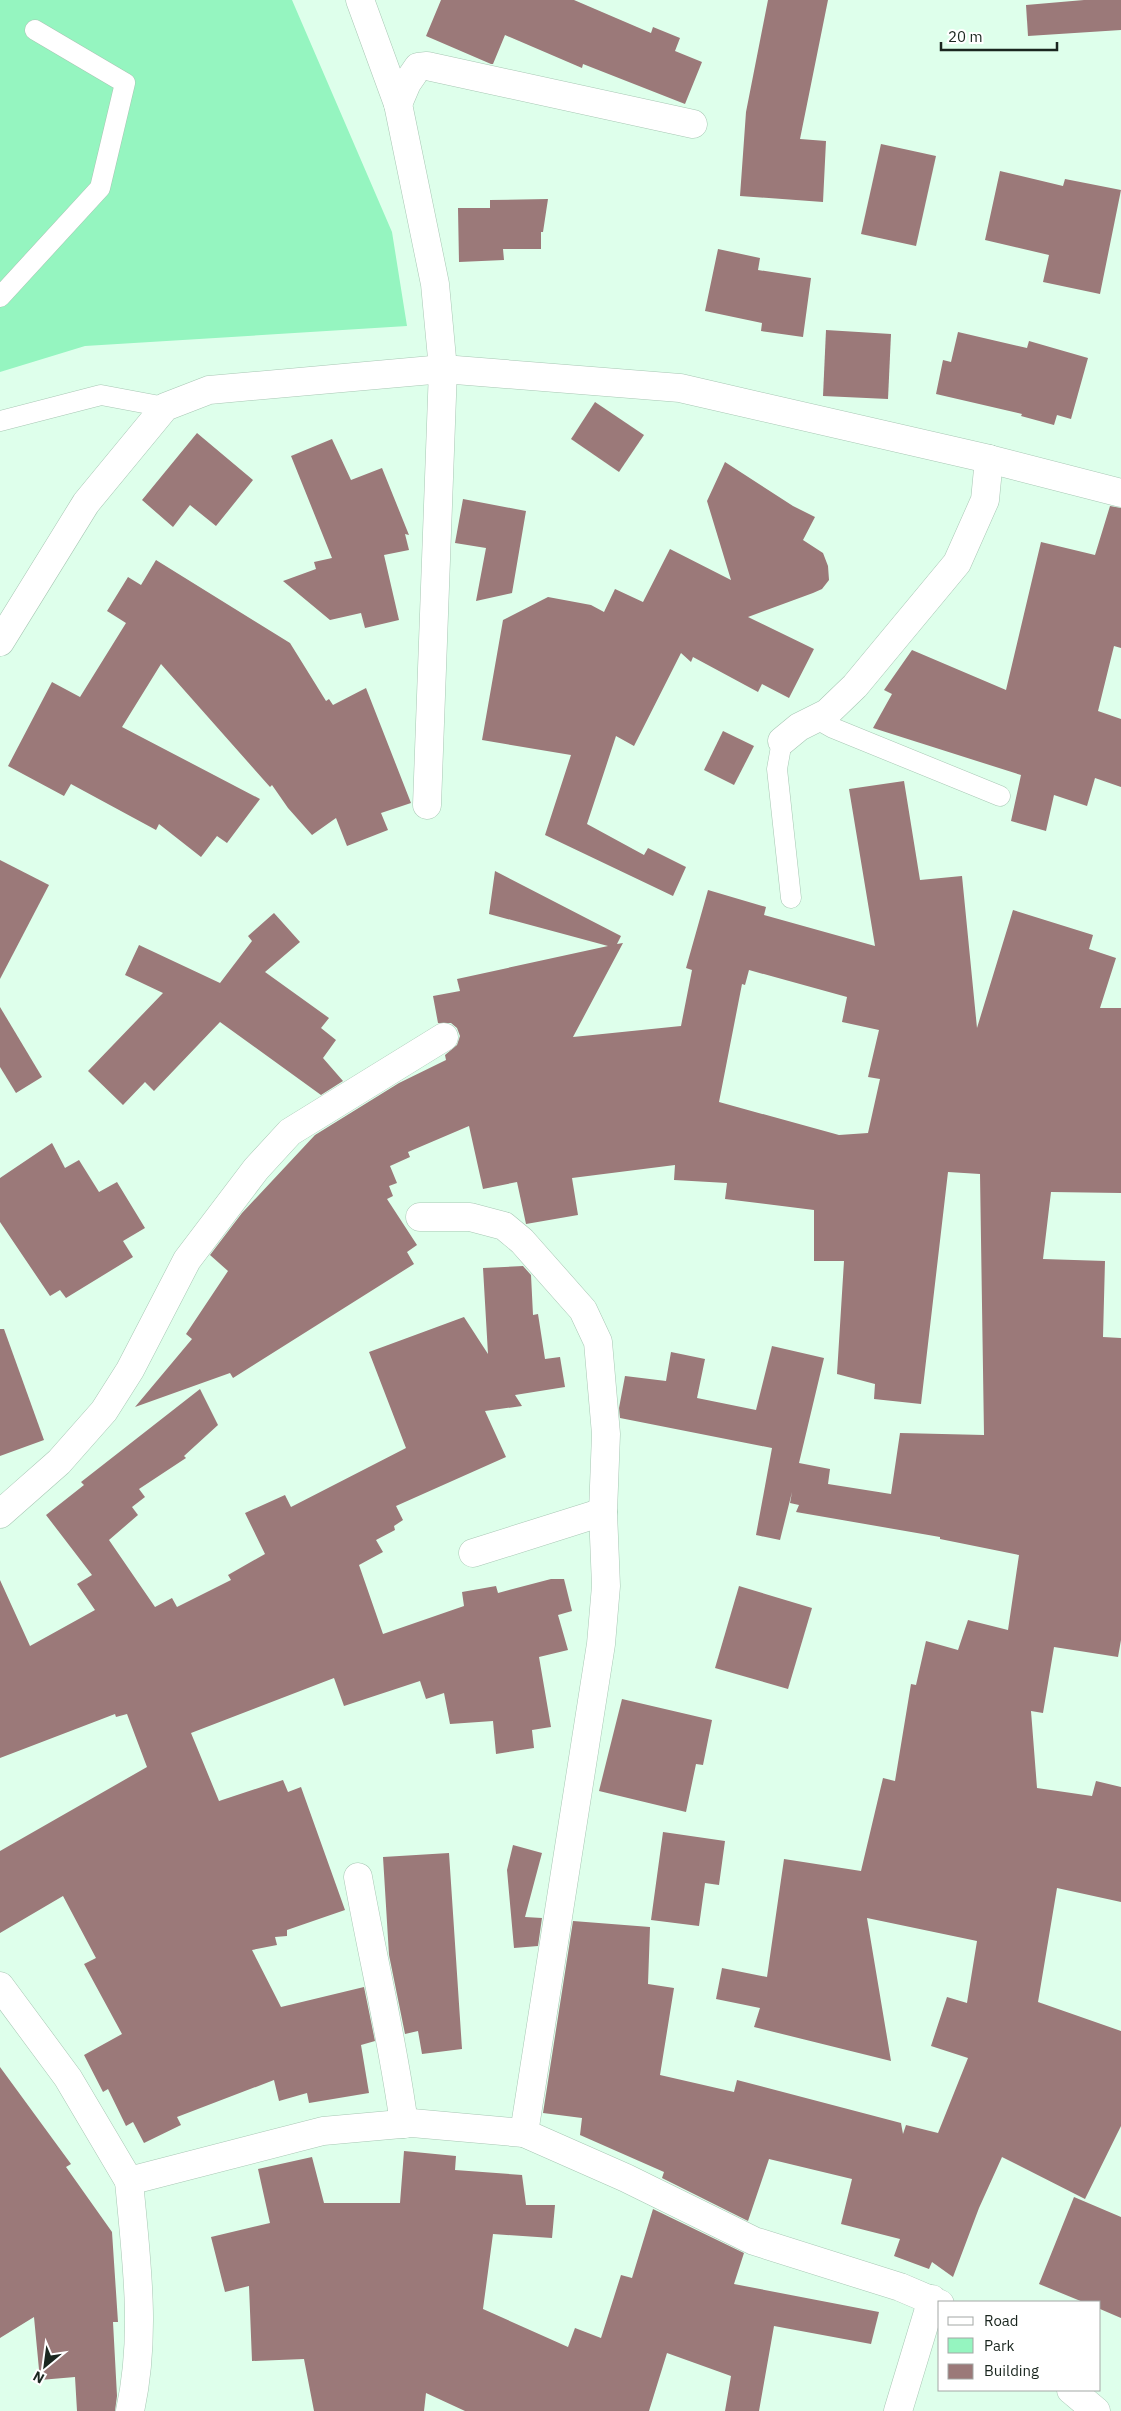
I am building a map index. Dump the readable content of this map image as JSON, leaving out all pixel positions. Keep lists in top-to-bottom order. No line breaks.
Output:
{"legend":["Road","Park","Building"],"scale_bar":"20 m","north":"bottom left"}
